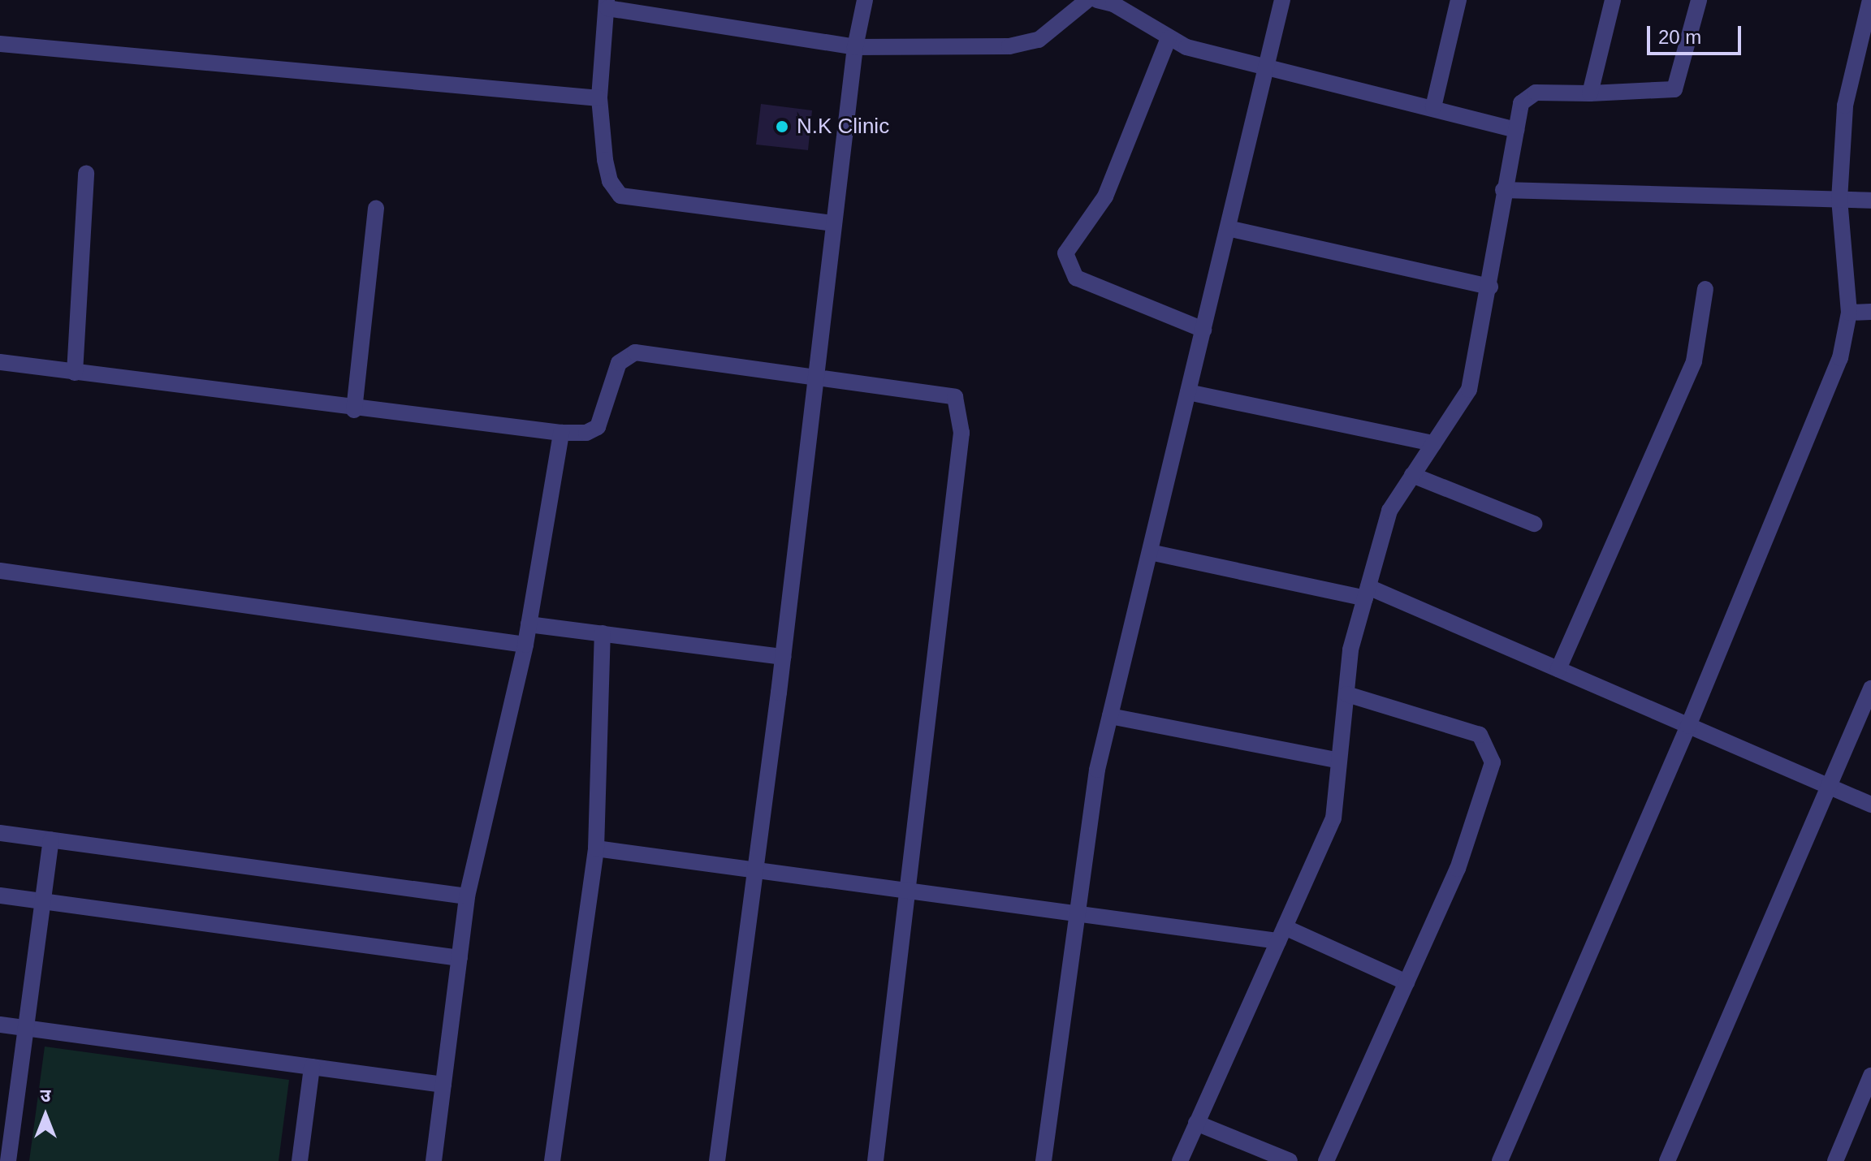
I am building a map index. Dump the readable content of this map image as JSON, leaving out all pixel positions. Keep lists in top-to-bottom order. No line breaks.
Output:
{"places":["N.K Clinic"],"scale_bar":"20 m","north":"top"}
